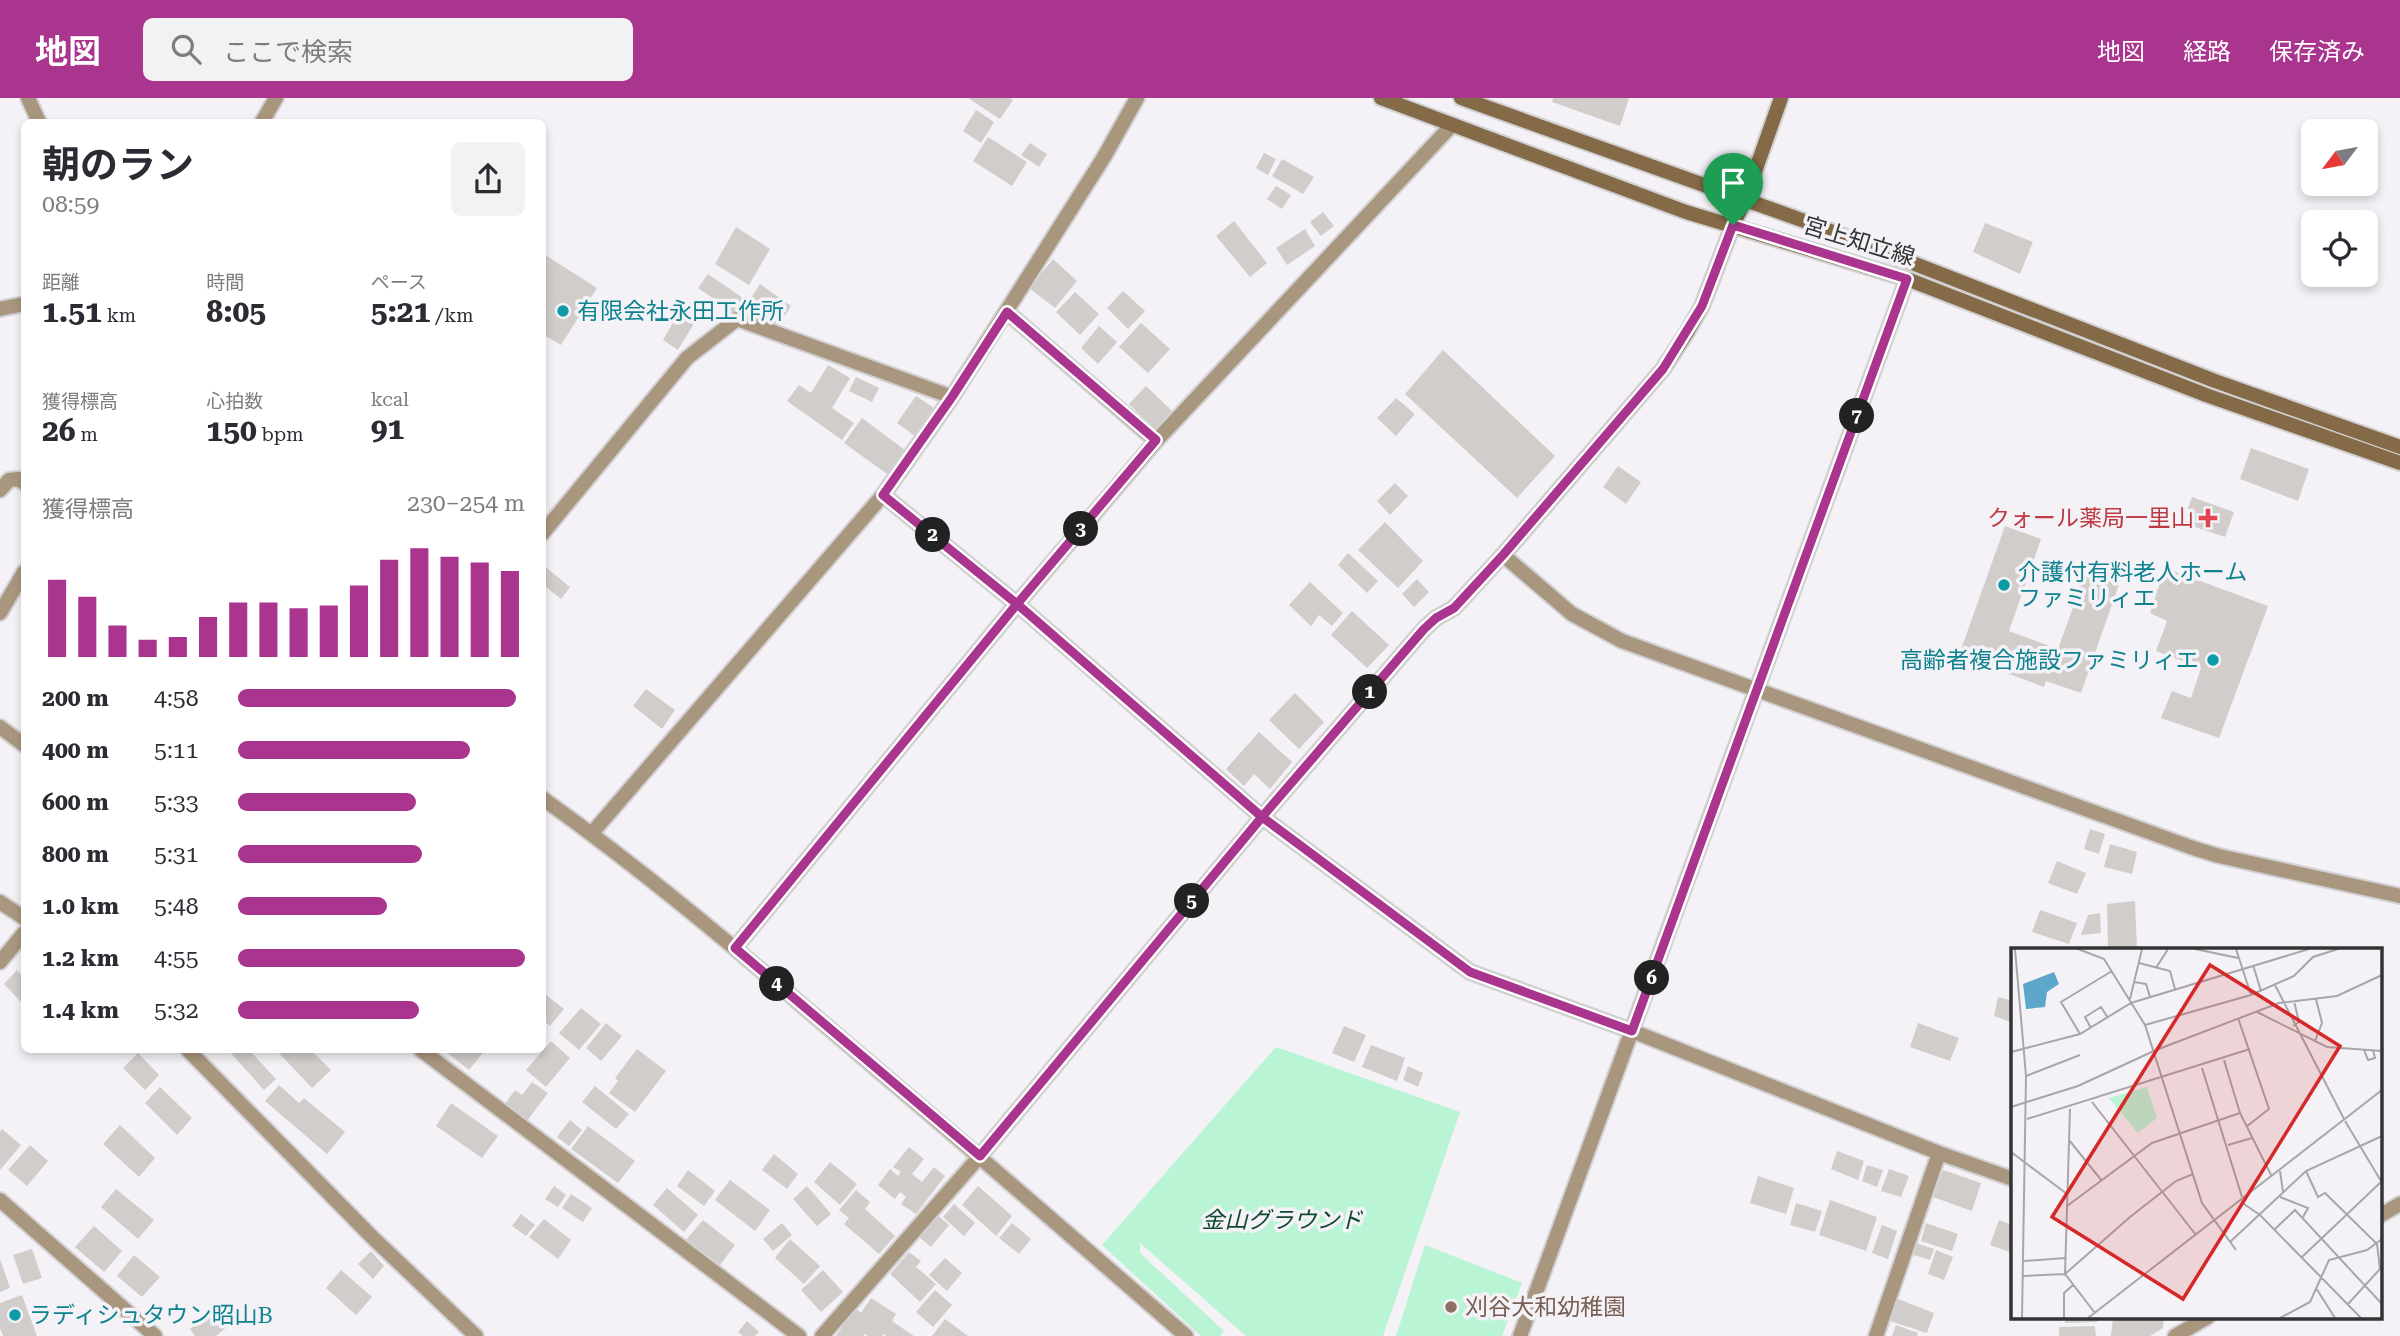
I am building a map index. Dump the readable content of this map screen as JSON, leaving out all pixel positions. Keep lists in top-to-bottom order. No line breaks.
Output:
{"streets":{"main road":["宮上知立線"]},"parks":["金山グラウンド"],"places":{"other":["有限会社永田工作所","介護付有料老人ホーム ファミリィエ","高齢者複合施設ファミリィエ","刈谷大和幼稚園","ラディシュタウン昭山B"],"health":["クォール薬局一里山"]},"north":"bottom left","page":{"header":"地図","search":"ここで検索","nav":["地図","経路","保存済み"],"heading":["朝のラン","08:59"],"stats":[["距離","1.51 km"],["時間","8:05"],["ペース","5:21 /km"],["獲得標高","26 m"],["心拍数","150 bpm"],["kcal","91"]],"pins":["7","3","2","1","5","6","4"],"chart":["獲得標高","230–254 m"],"list":[{"name":"200 m","note":"4:58"},{"name":"400 m","note":"5:11"},{"name":"600 m","note":"5:33"},{"name":"800 m","note":"5:31"},{"name":"1.0 km","note":"5:48"},{"name":"1.2 km","note":"4:55"},{"name":"1.4 km","note":"5:32"}]}}
